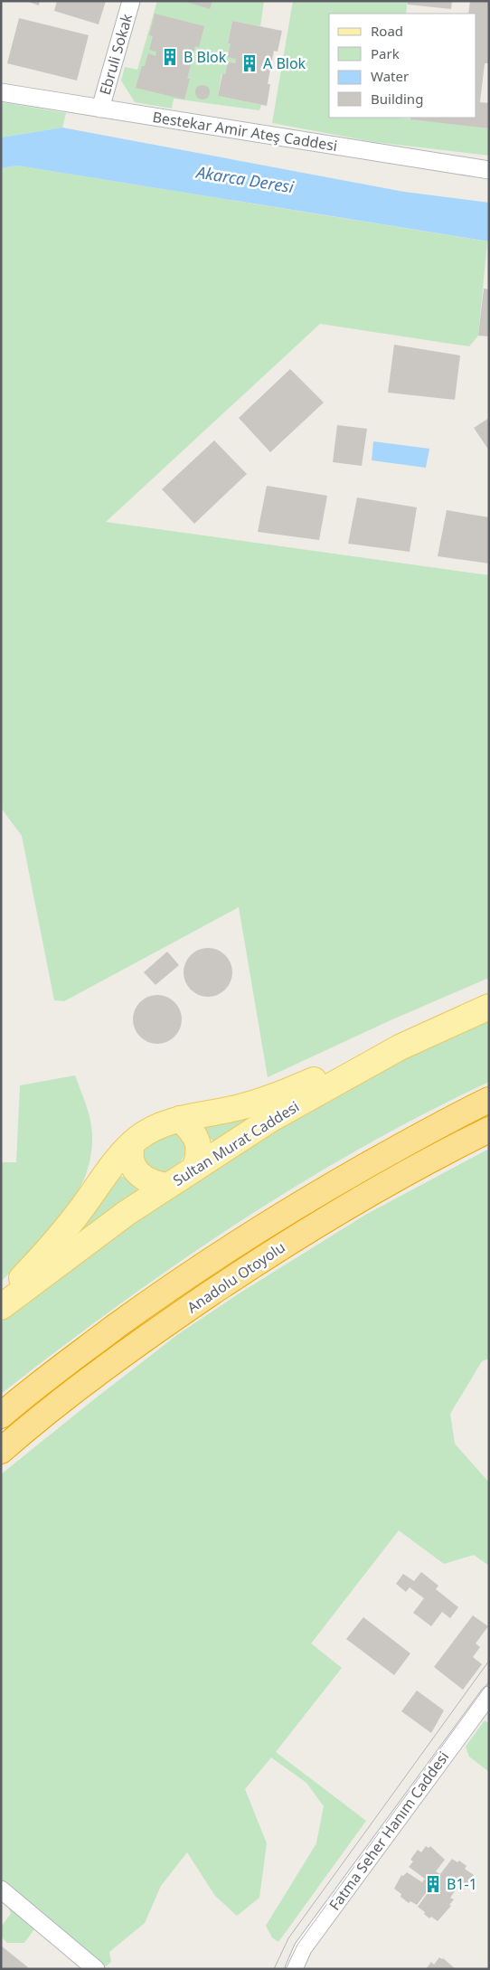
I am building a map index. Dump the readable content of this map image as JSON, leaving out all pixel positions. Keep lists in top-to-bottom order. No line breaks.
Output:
{"streets":{"highway":["Anadolu Otoyolu"],"main road":["Sultan Murat Caddesi"],"street":["Ebruli Sokak","Bestekar Amir Ateş Caddesi","Fatma Seher Hanım Caddesi"]},"crossings":[["Ebruli Sokak","Bestekar Amir Ateş Caddesi"]],"water":["Akarca Deresi"],"places":{"building":["B Blok","A Blok","B1-1"]},"legend":["Road","Park","Water","Building"]}
